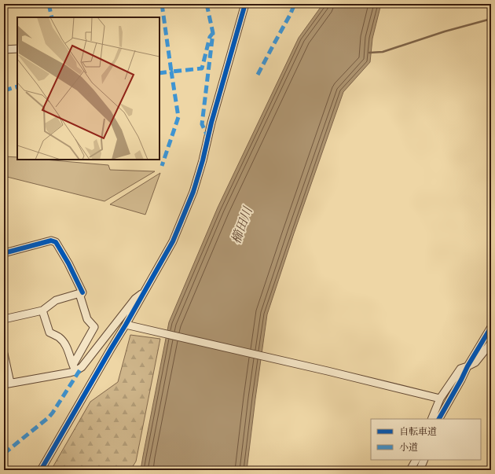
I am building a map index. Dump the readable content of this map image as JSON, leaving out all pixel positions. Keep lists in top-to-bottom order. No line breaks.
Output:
{"water":["櫛田川"],"legend":["自転車道","小道"]}
